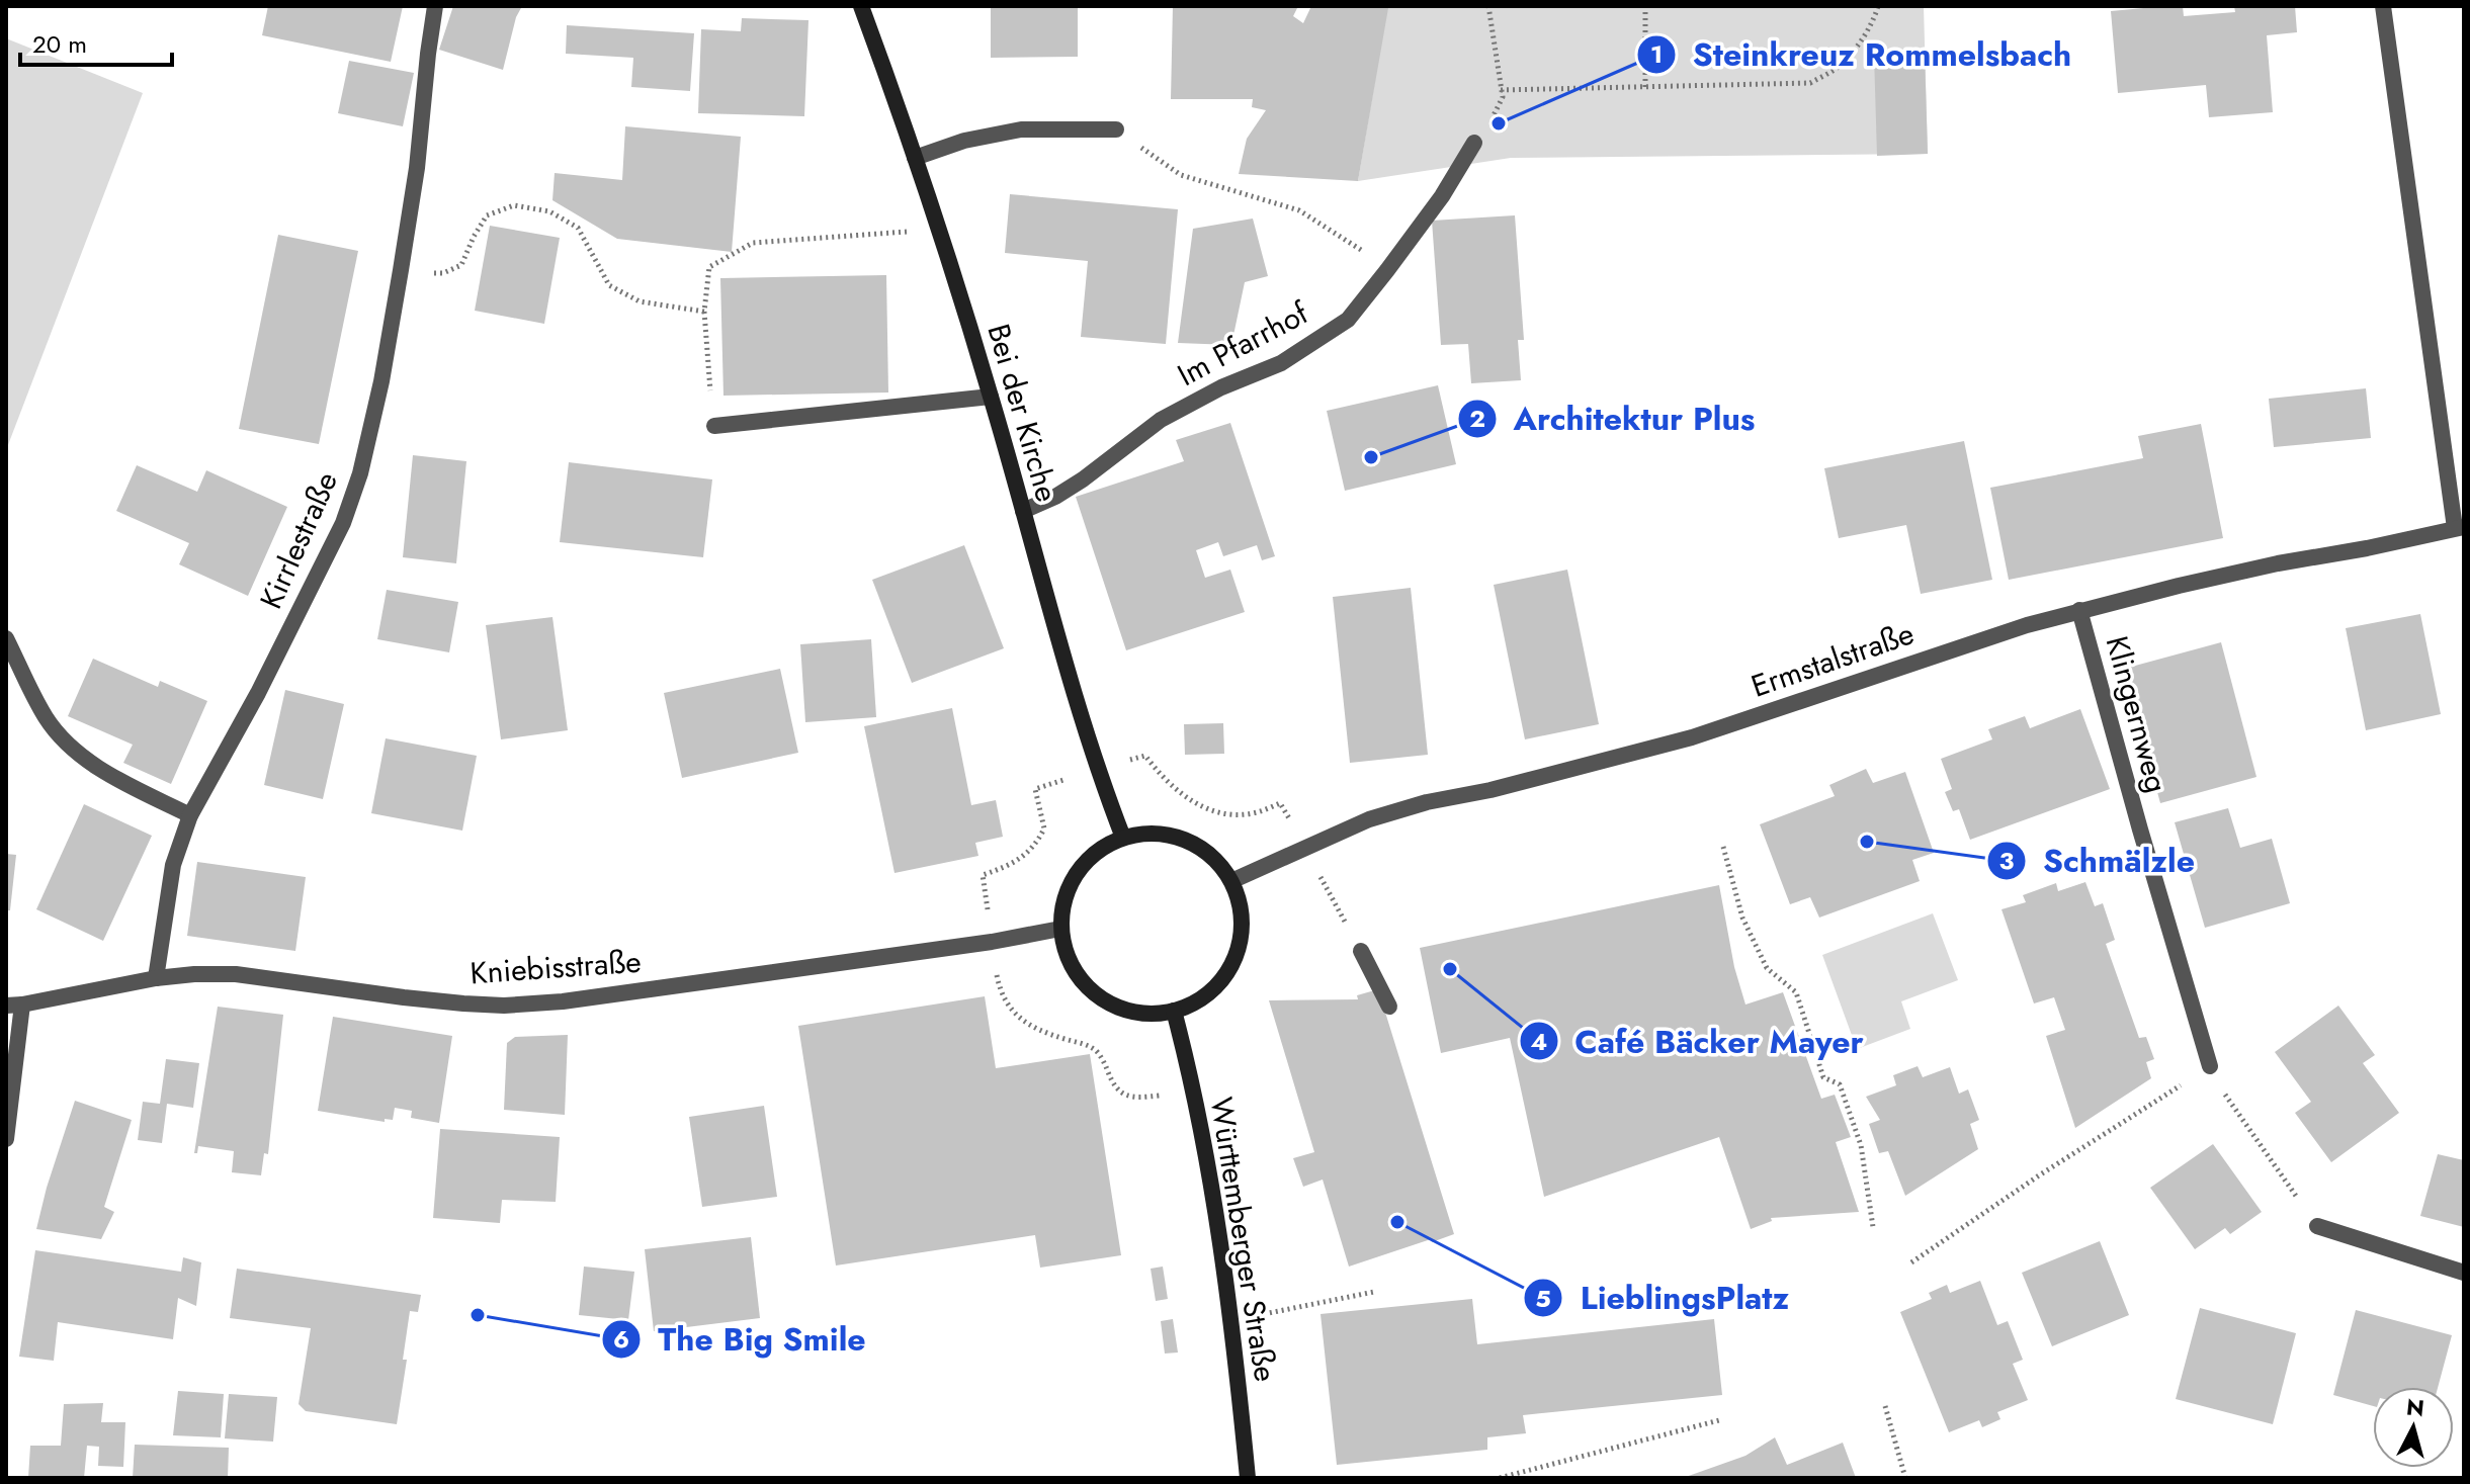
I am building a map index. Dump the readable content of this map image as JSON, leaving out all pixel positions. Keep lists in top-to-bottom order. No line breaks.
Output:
{"streets":{"main road":["Bei der Kirche","Württemberger Straße"],"street":["Im Pfarrhof","Kirrlestraße","Ermstalstraße","Klingernweg","Kniebisstraße"]},"crossings":[["Im Pfarrhof","Bei der Kirche"],["Bei der Kirche","Ermstalstraße"],["Bei der Kirche","Kniebisstraße"],["Bei der Kirche","Württemberger Straße"],["Kirrlestraße","Kniebisstraße"],["Ermstalstraße","Klingernweg"],["Ermstalstraße","Kniebisstraße"],["Ermstalstraße","Württemberger Straße"],["Kniebisstraße","Württemberger Straße"]],"places":["Steinkreuz Rommelsbach","Architektur Plus","Schmälzle","Café Bäcker Mayer","LieblingsPlatz","The Big Smile"],"scale_bar":"20 m","north":"top"}
